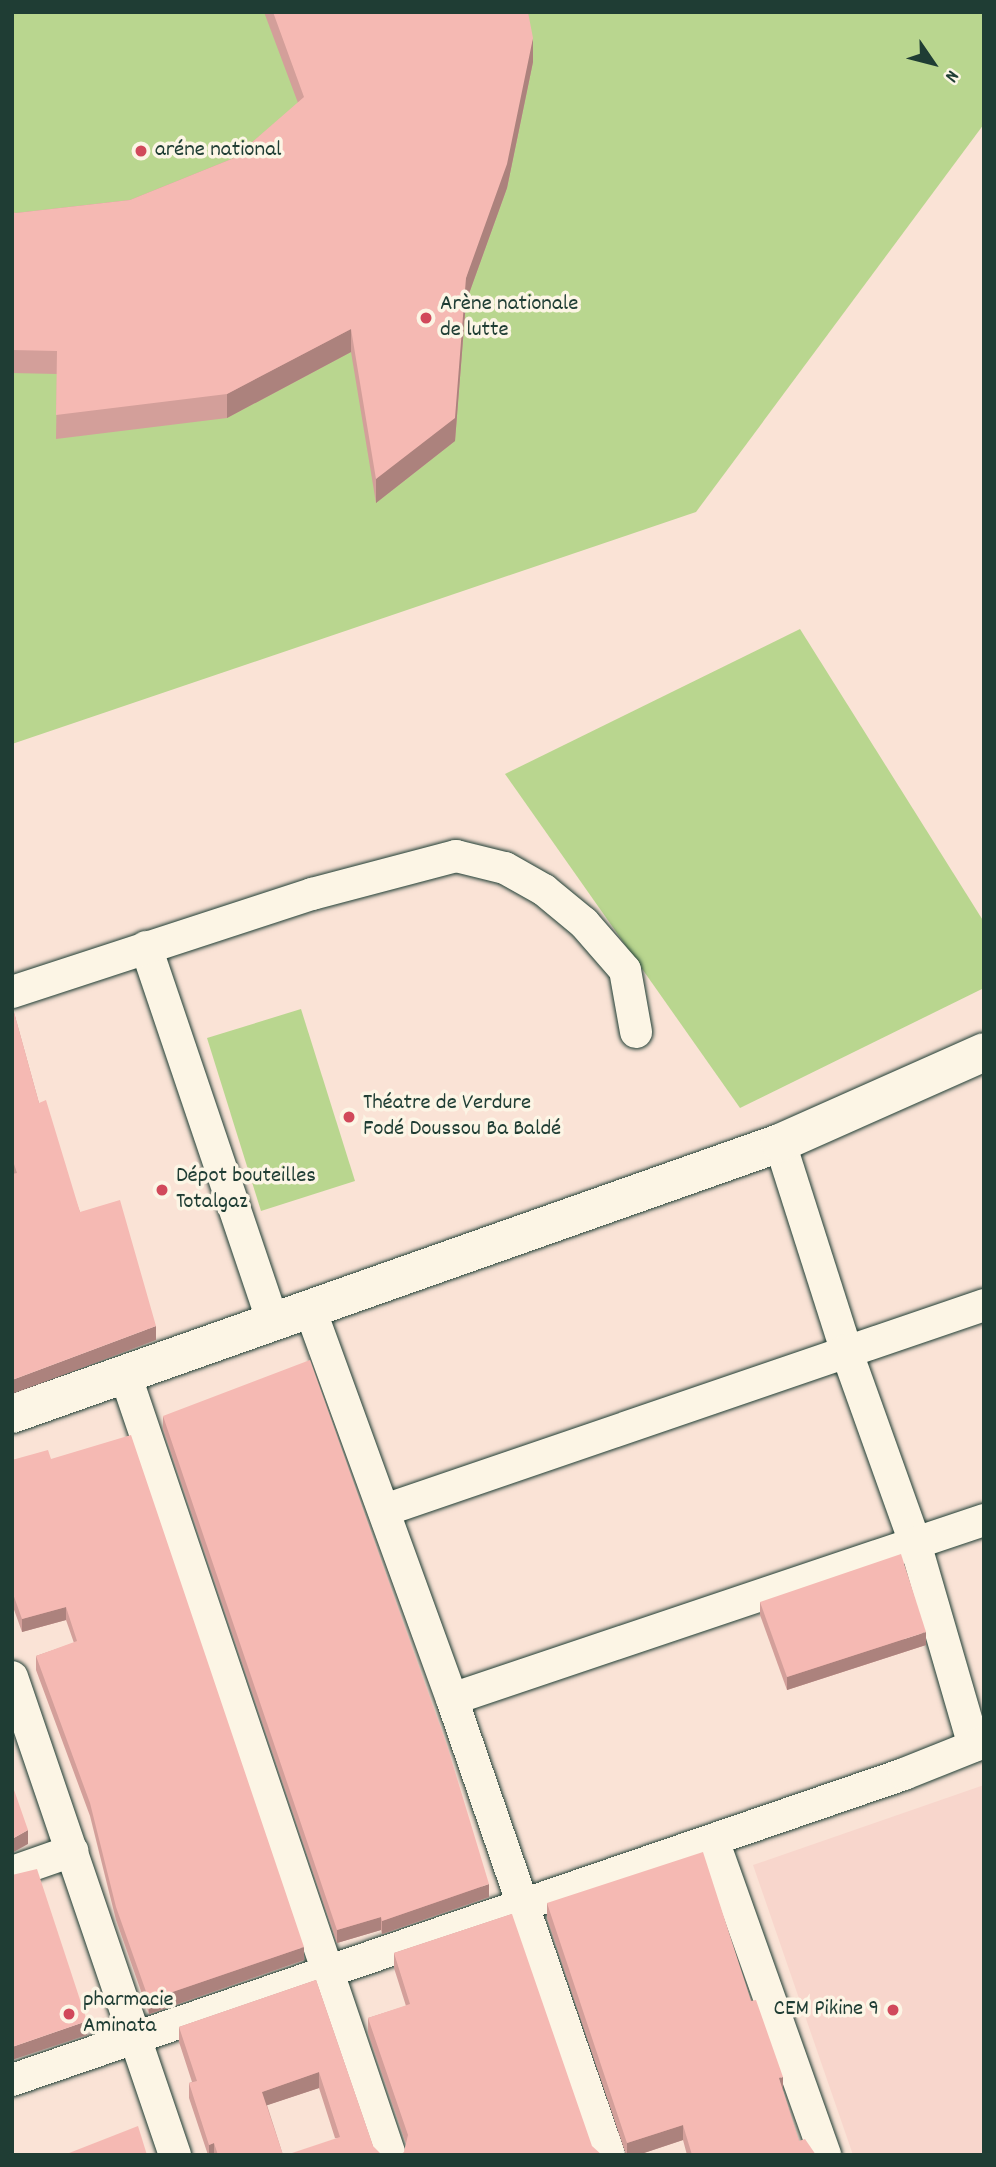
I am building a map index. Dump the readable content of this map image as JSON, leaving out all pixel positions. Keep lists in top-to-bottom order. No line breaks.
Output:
{"places":["aréne national","Arène nationale de lutte","Théatre de Verdure Fodé Doussou Ba Baldé","Dépot bouteilles Totalgaz","CEM Pikine 9","pharmacie Aminata"],"north":"bottom right"}
